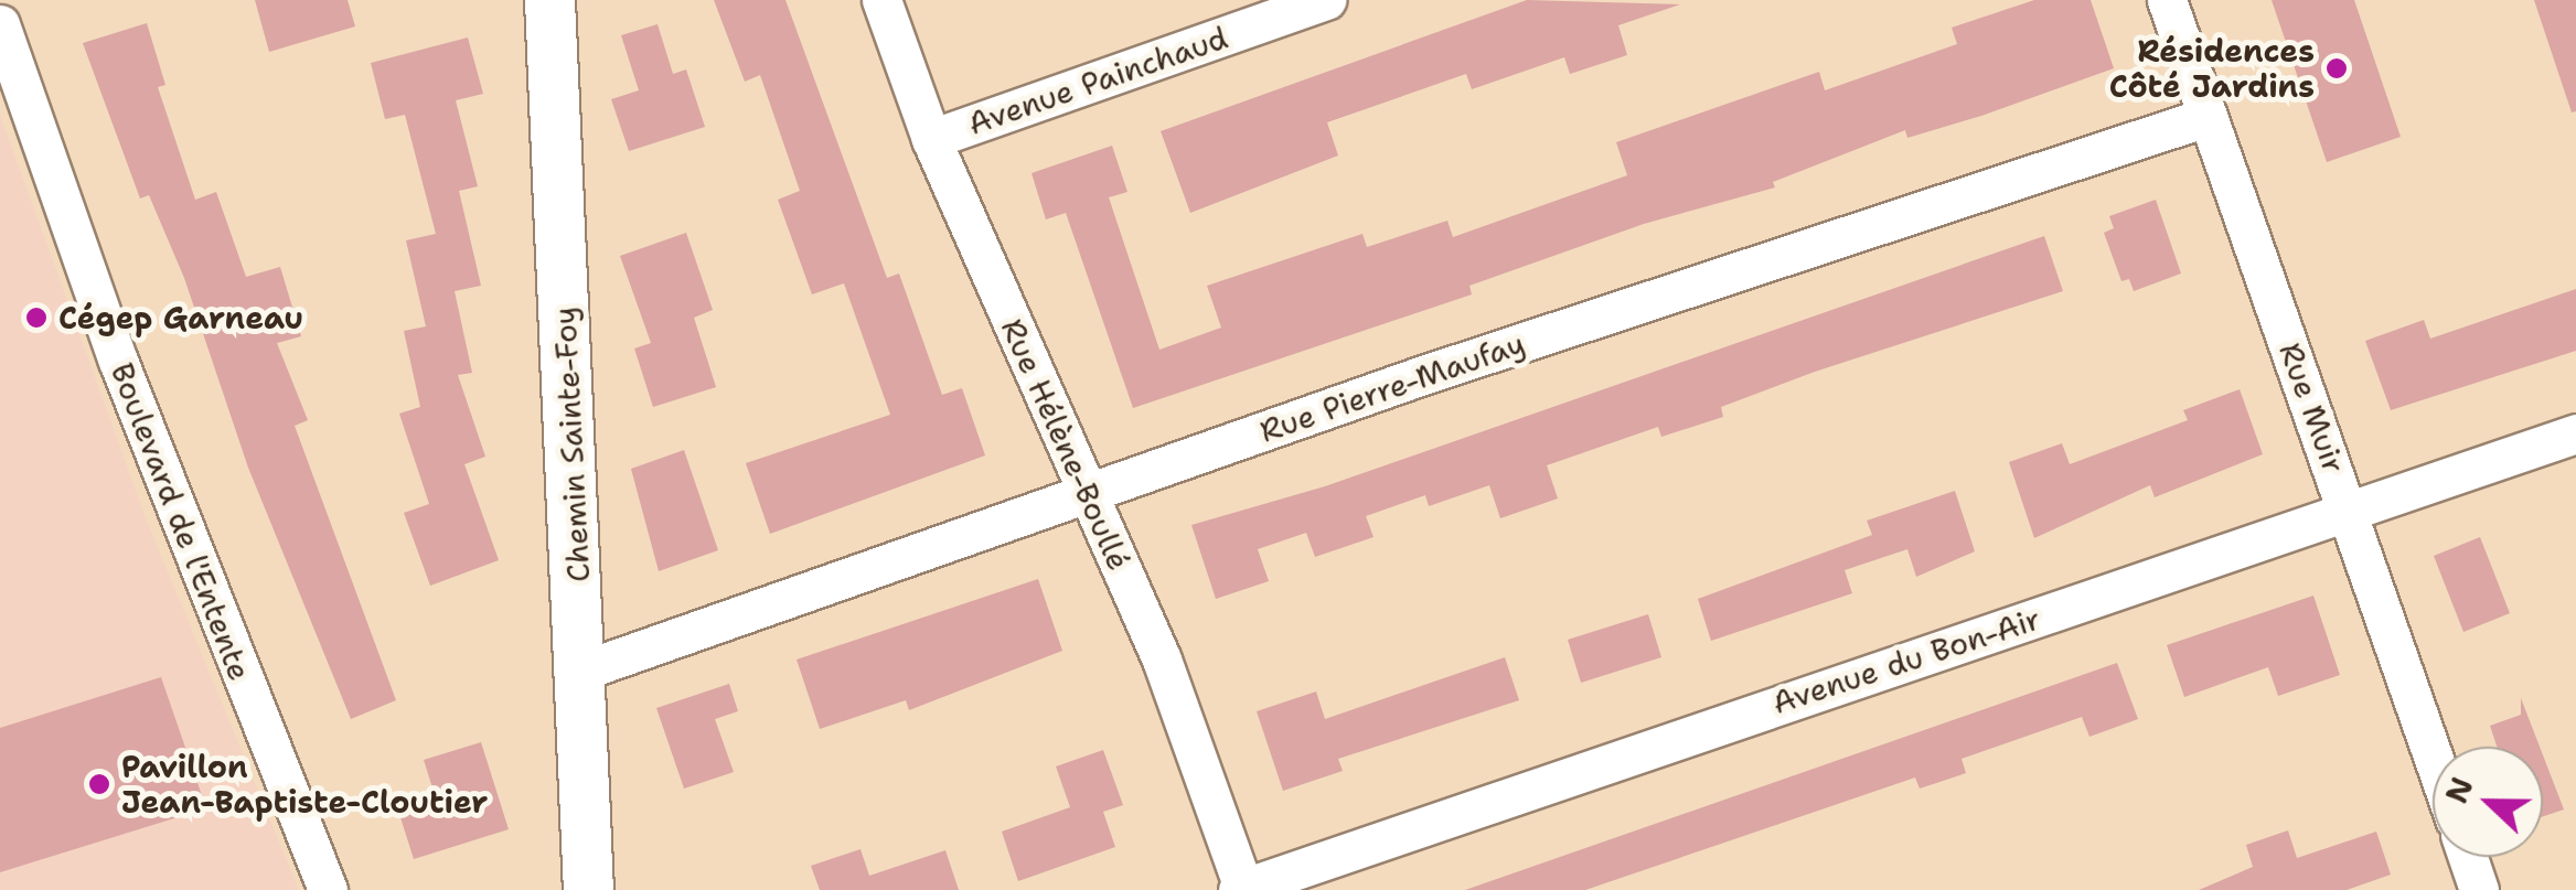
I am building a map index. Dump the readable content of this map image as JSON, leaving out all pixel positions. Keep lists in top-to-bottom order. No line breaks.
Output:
{"streets":{"main road":["Chemin Sainte-Foy"],"street":["Avenue Painchaud","Rue Pierre-Maufay","Rue Muir","Rue Hélène-Boullé","Boulevard de l'Entente","Avenue du Bon-Air"]},"crossings":[["Avenue Painchaud","Rue Hélène-Boullé"],["Rue Pierre-Maufay","Rue Muir"],["Rue Pierre-Maufay","Chemin Sainte-Foy"],["Rue Pierre-Maufay","Rue Hélène-Boullé"],["Rue Muir","Avenue du Bon-Air"],["Rue Hélène-Boullé","Avenue du Bon-Air"]],"places":["Résidences Côté Jardins","Cégep Garneau","Pavillon Jean-Baptiste-Cloutier"],"north":"left"}
